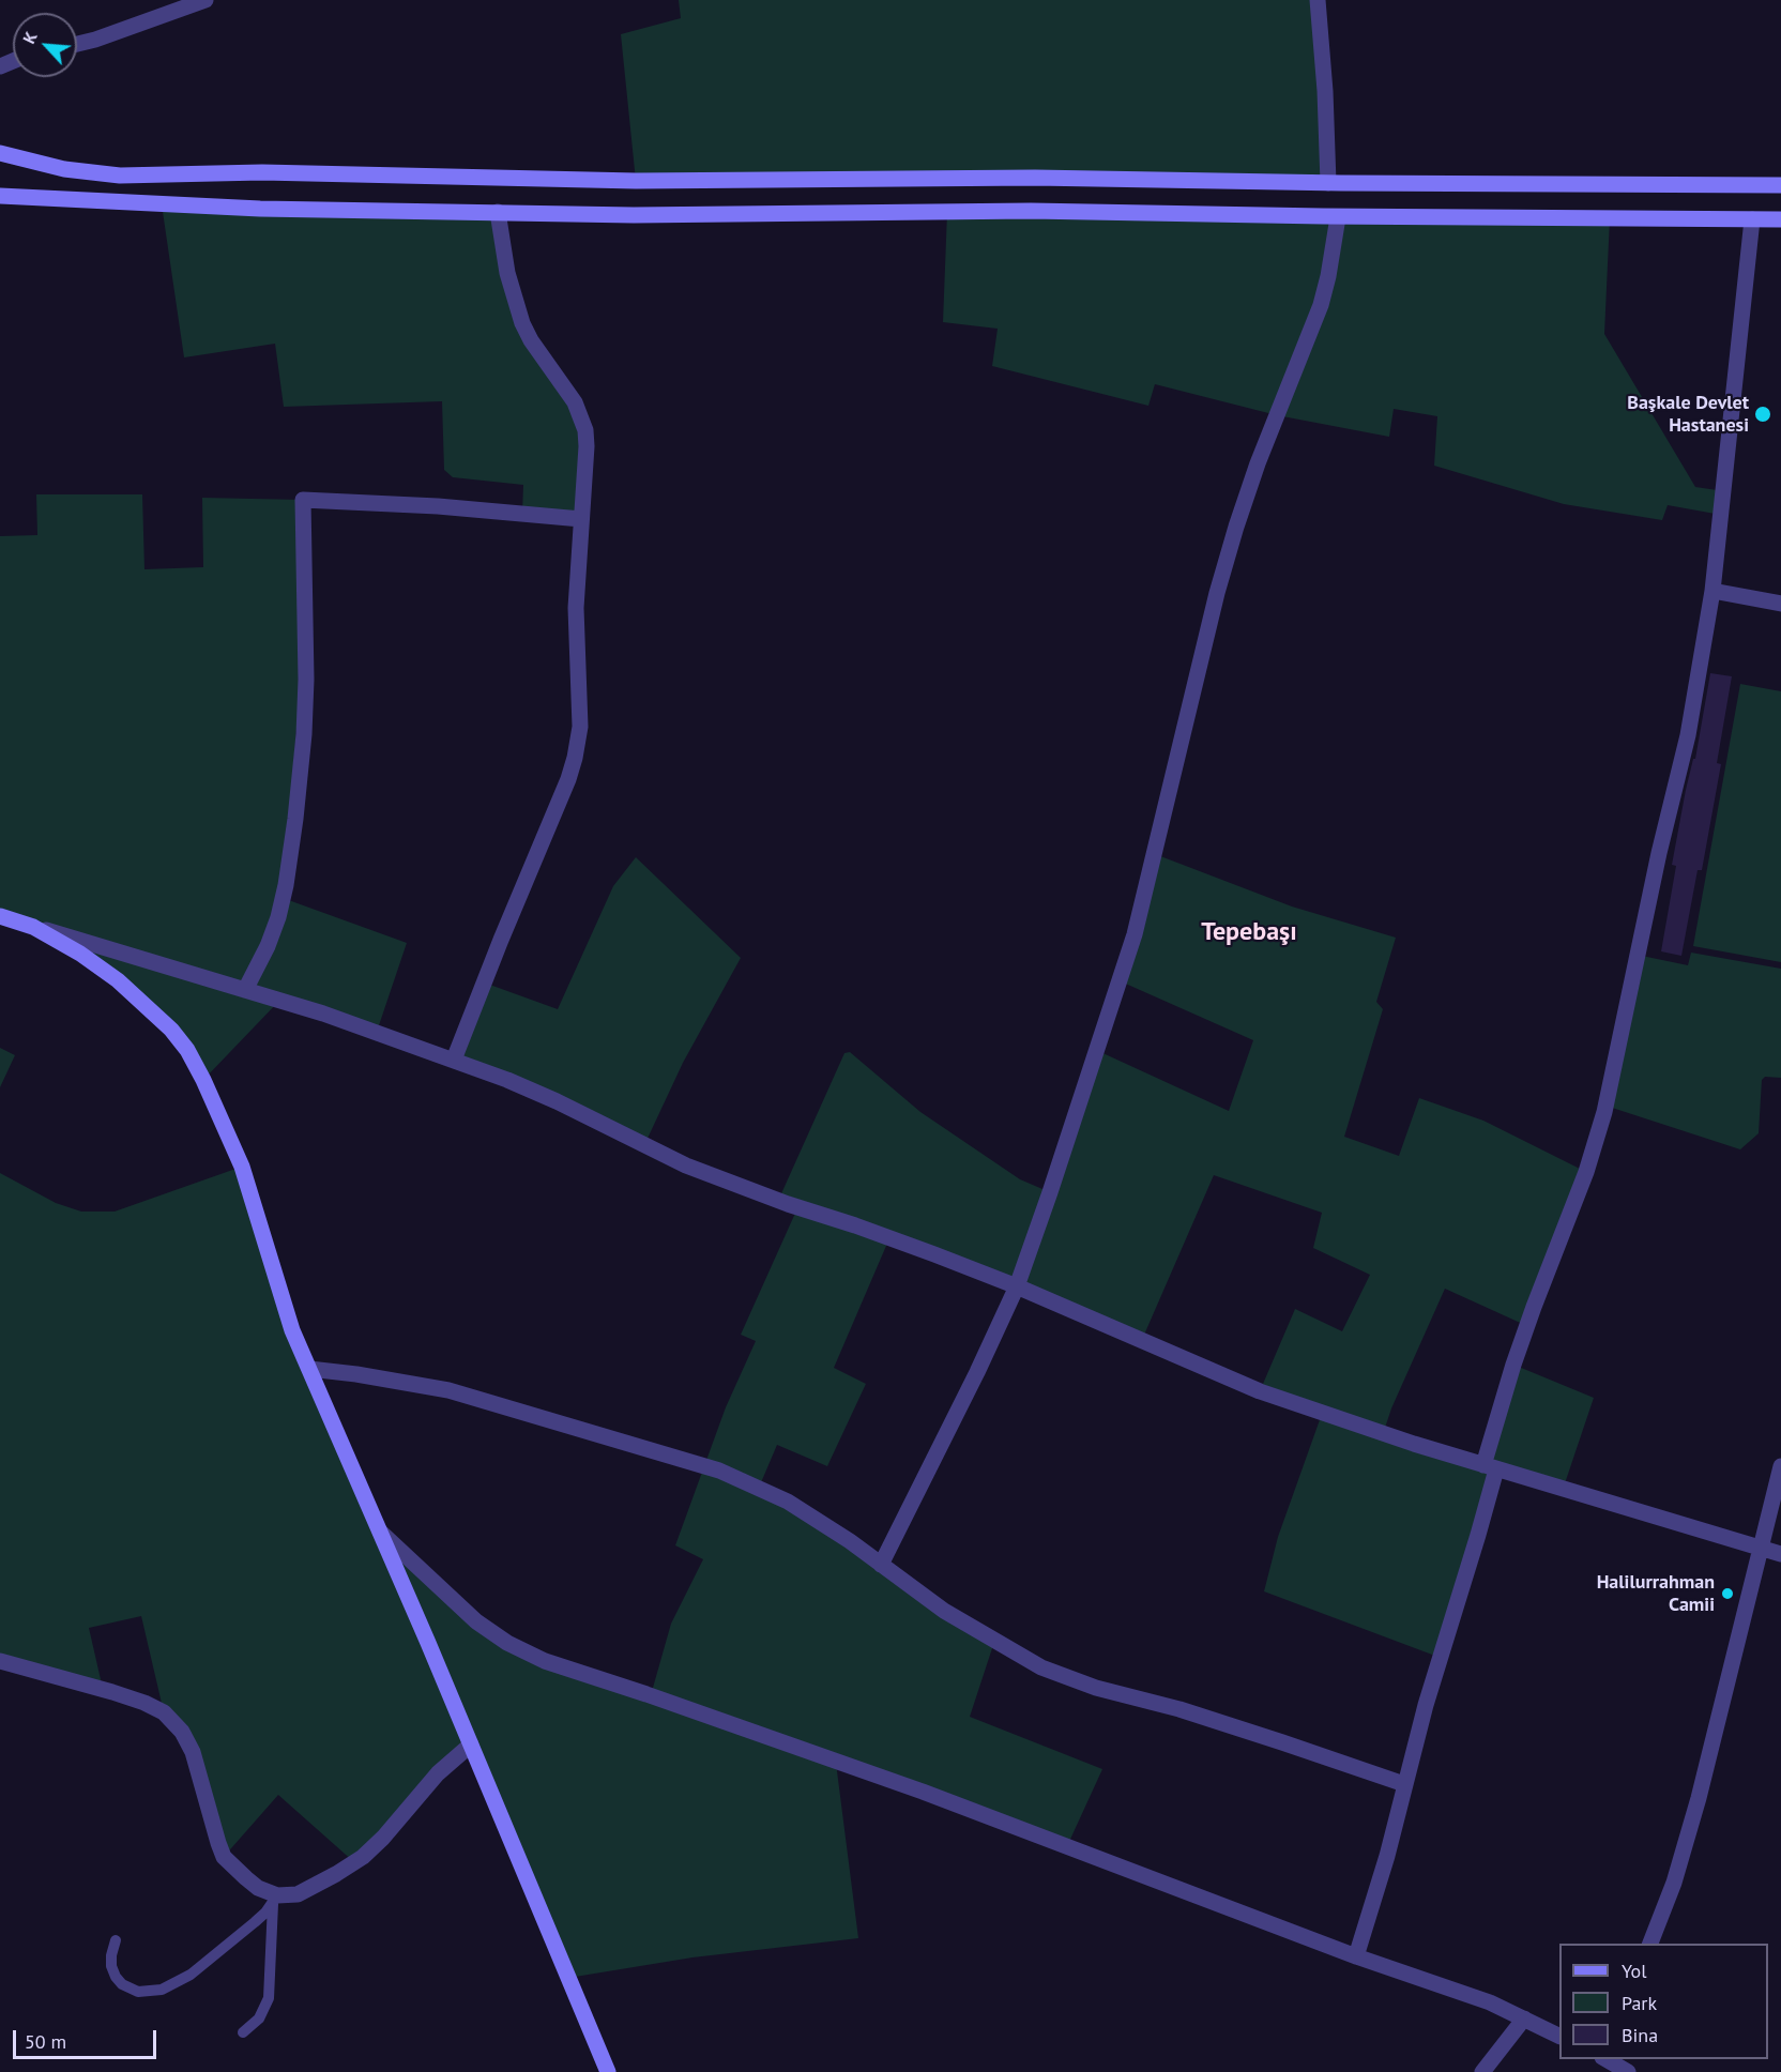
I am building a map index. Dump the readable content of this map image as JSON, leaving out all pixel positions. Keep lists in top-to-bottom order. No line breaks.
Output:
{"districts":["Tepebaşı"],"places":["Başkale Devlet Hastanesi","Halilurrahman Camii"],"legend":["Yol","Park","Bina"],"scale_bar":"50 m","north":"top left"}
